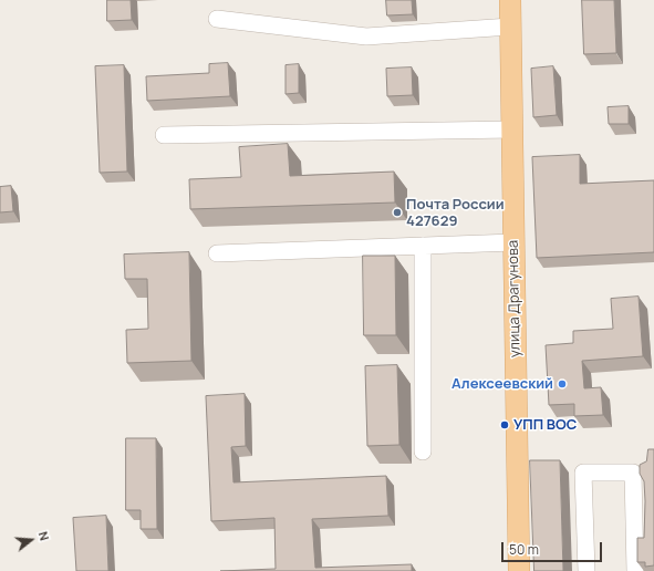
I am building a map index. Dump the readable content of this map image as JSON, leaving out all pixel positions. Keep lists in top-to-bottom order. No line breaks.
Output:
{"streets":{"main road":["улица Драгунова"]},"places":["Почта России 427629","Алексеевский","УПП ВОС"],"scale_bar":"50 m","north":"right"}
